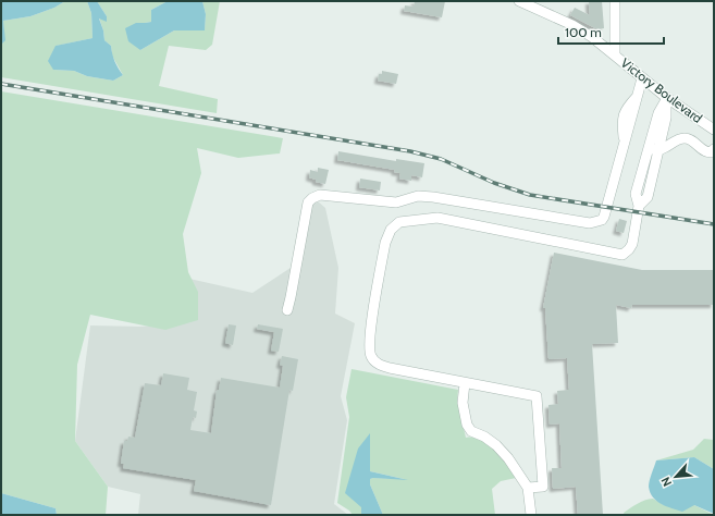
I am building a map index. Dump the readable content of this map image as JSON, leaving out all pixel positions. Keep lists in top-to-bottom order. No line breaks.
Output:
{"streets":{"street":["Victory Boulevard"]},"scale_bar":"100 m","north":"bottom left"}
